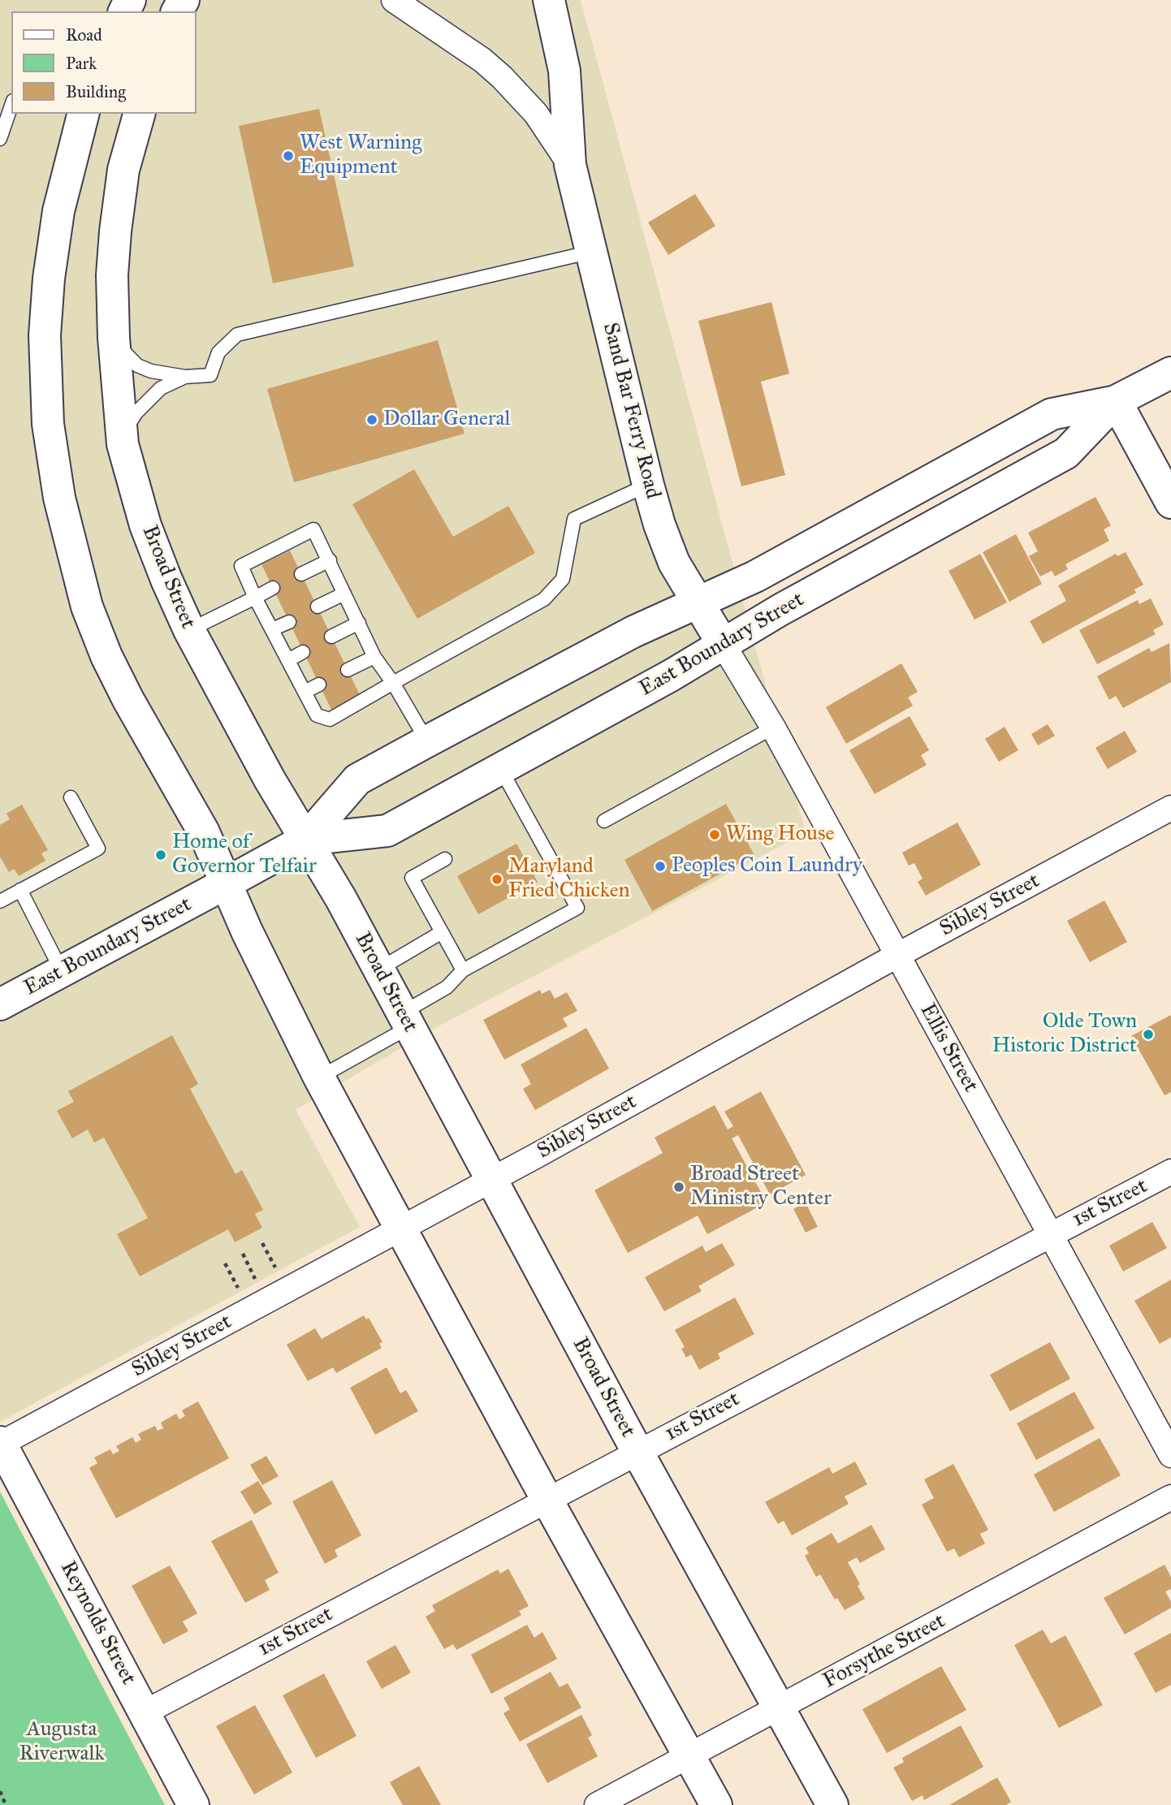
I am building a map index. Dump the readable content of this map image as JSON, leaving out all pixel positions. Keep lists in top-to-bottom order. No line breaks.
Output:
{"streets":{"main road":["Sand Bar Ferry Road","Broad Street","East Boundary Street","Reynolds Street"],"street":["Sibley Street","Ellis Street","1st Street","Forsythe Street"]},"crossings":[["Sand Bar Ferry Road","East Boundary Street"],["Sand Bar Ferry Road","Ellis Street"],["Broad Street","East Boundary Street"],["Broad Street","Sibley Street"],["Broad Street","1st Street"],["Broad Street","Forsythe Street"],["East Boundary Street","Ellis Street"],["Sibley Street","Ellis Street"],["Sibley Street","Reynolds Street"],["Ellis Street","1st Street"],["1st Street","Reynolds Street"]],"parks":["Augusta Riverwalk"],"places":["West Warning Equipment","Dollar General","Wing House","Home of Governor Telfair","Peoples Coin Laundry","Maryland Fried Chicken","Olde Town Historic District","Broad Street Ministry Center"],"legend":["Road","Park","Building"]}
